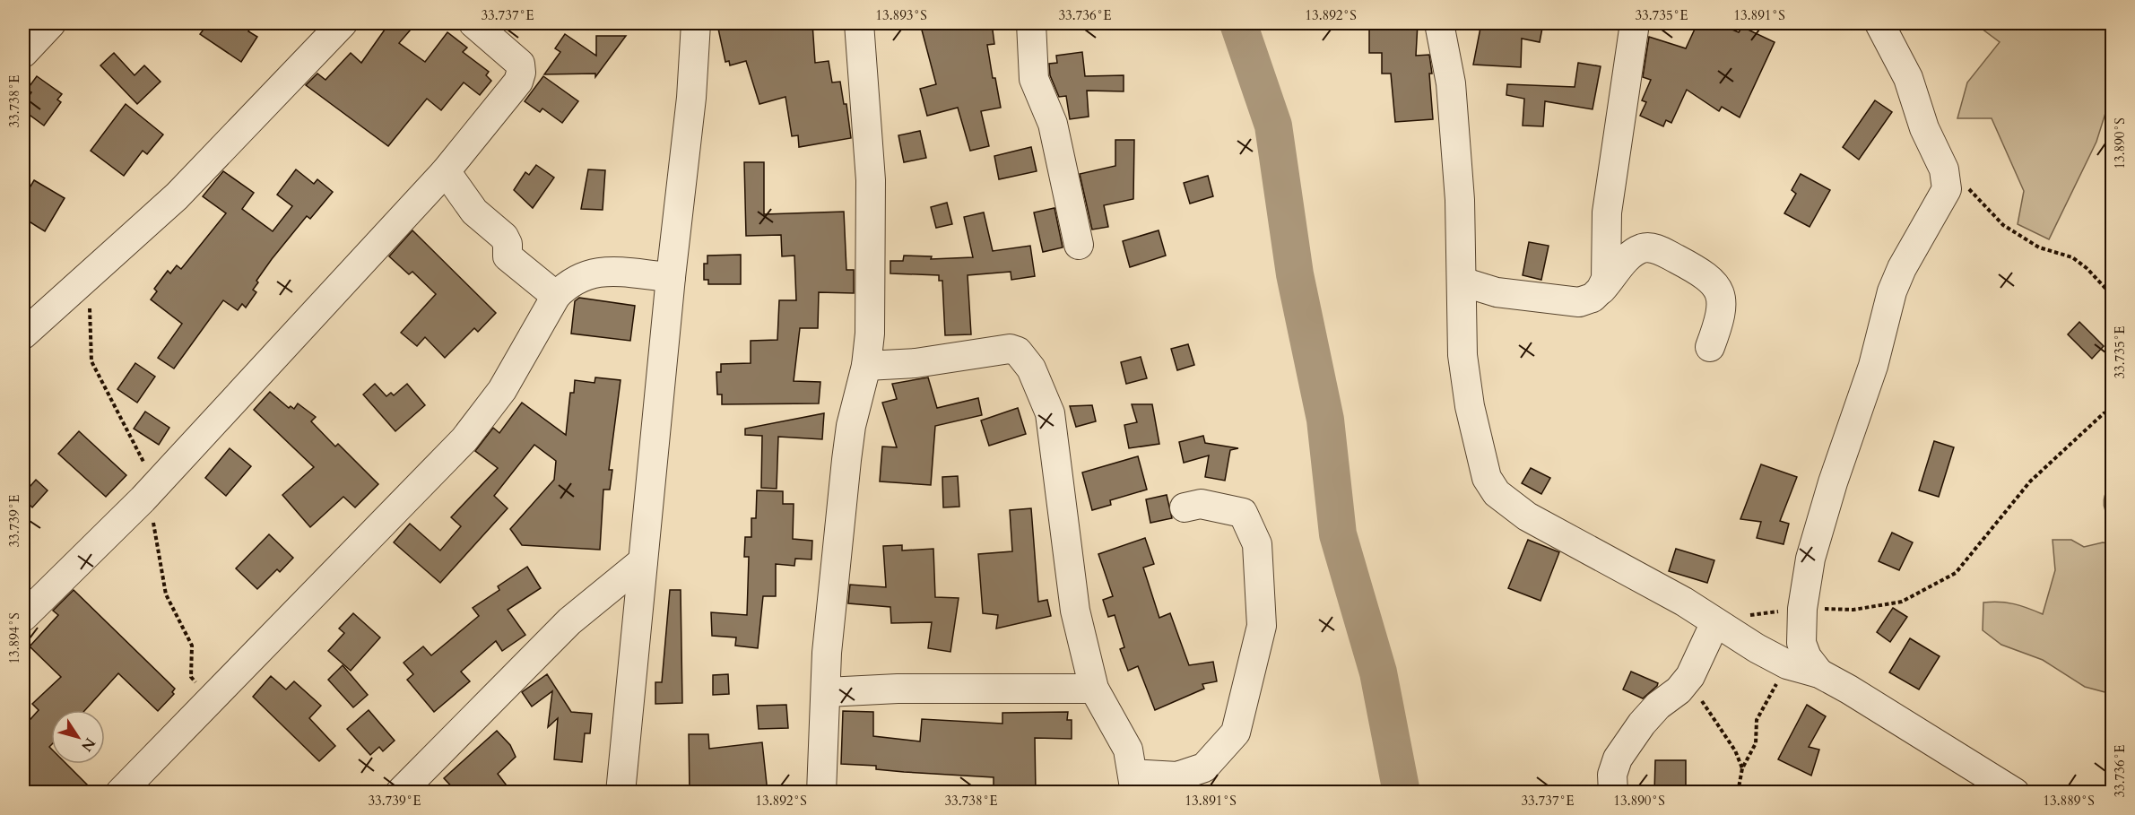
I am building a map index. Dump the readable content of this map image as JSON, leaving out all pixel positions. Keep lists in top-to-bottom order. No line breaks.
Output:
{"north":"bottom right","coordinates":["33.737°E","13.893°S","33.736°E","13.892°S","33.735°E","13.891°S","33.738°E","13.890°S","33.739°E","13.894°S","13.889°S"]}
